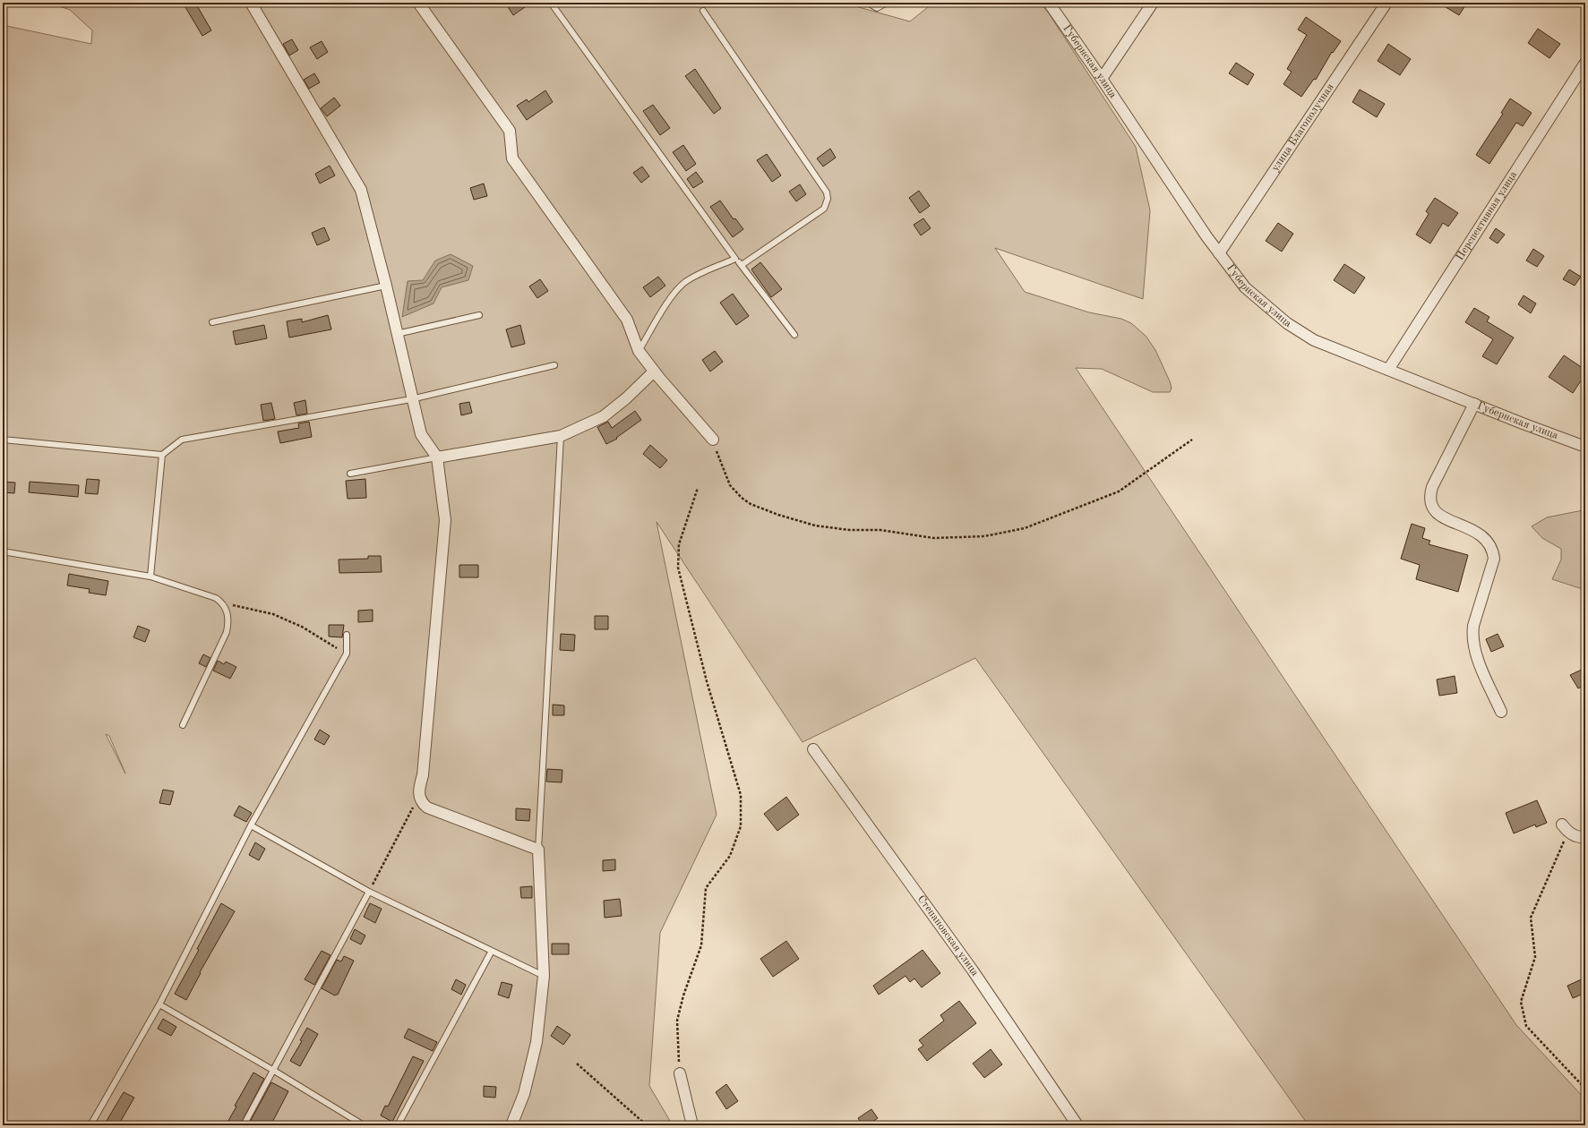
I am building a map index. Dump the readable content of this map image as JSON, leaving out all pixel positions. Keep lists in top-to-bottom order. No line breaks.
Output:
{"streets":{"street":["Губернская улица","улица Благополучная","Перспективная улица","Степановская улица"]},"crossings":[["Губернская улица","улица Благополучная"],["Губернская улица","Перспективная улица"]]}
